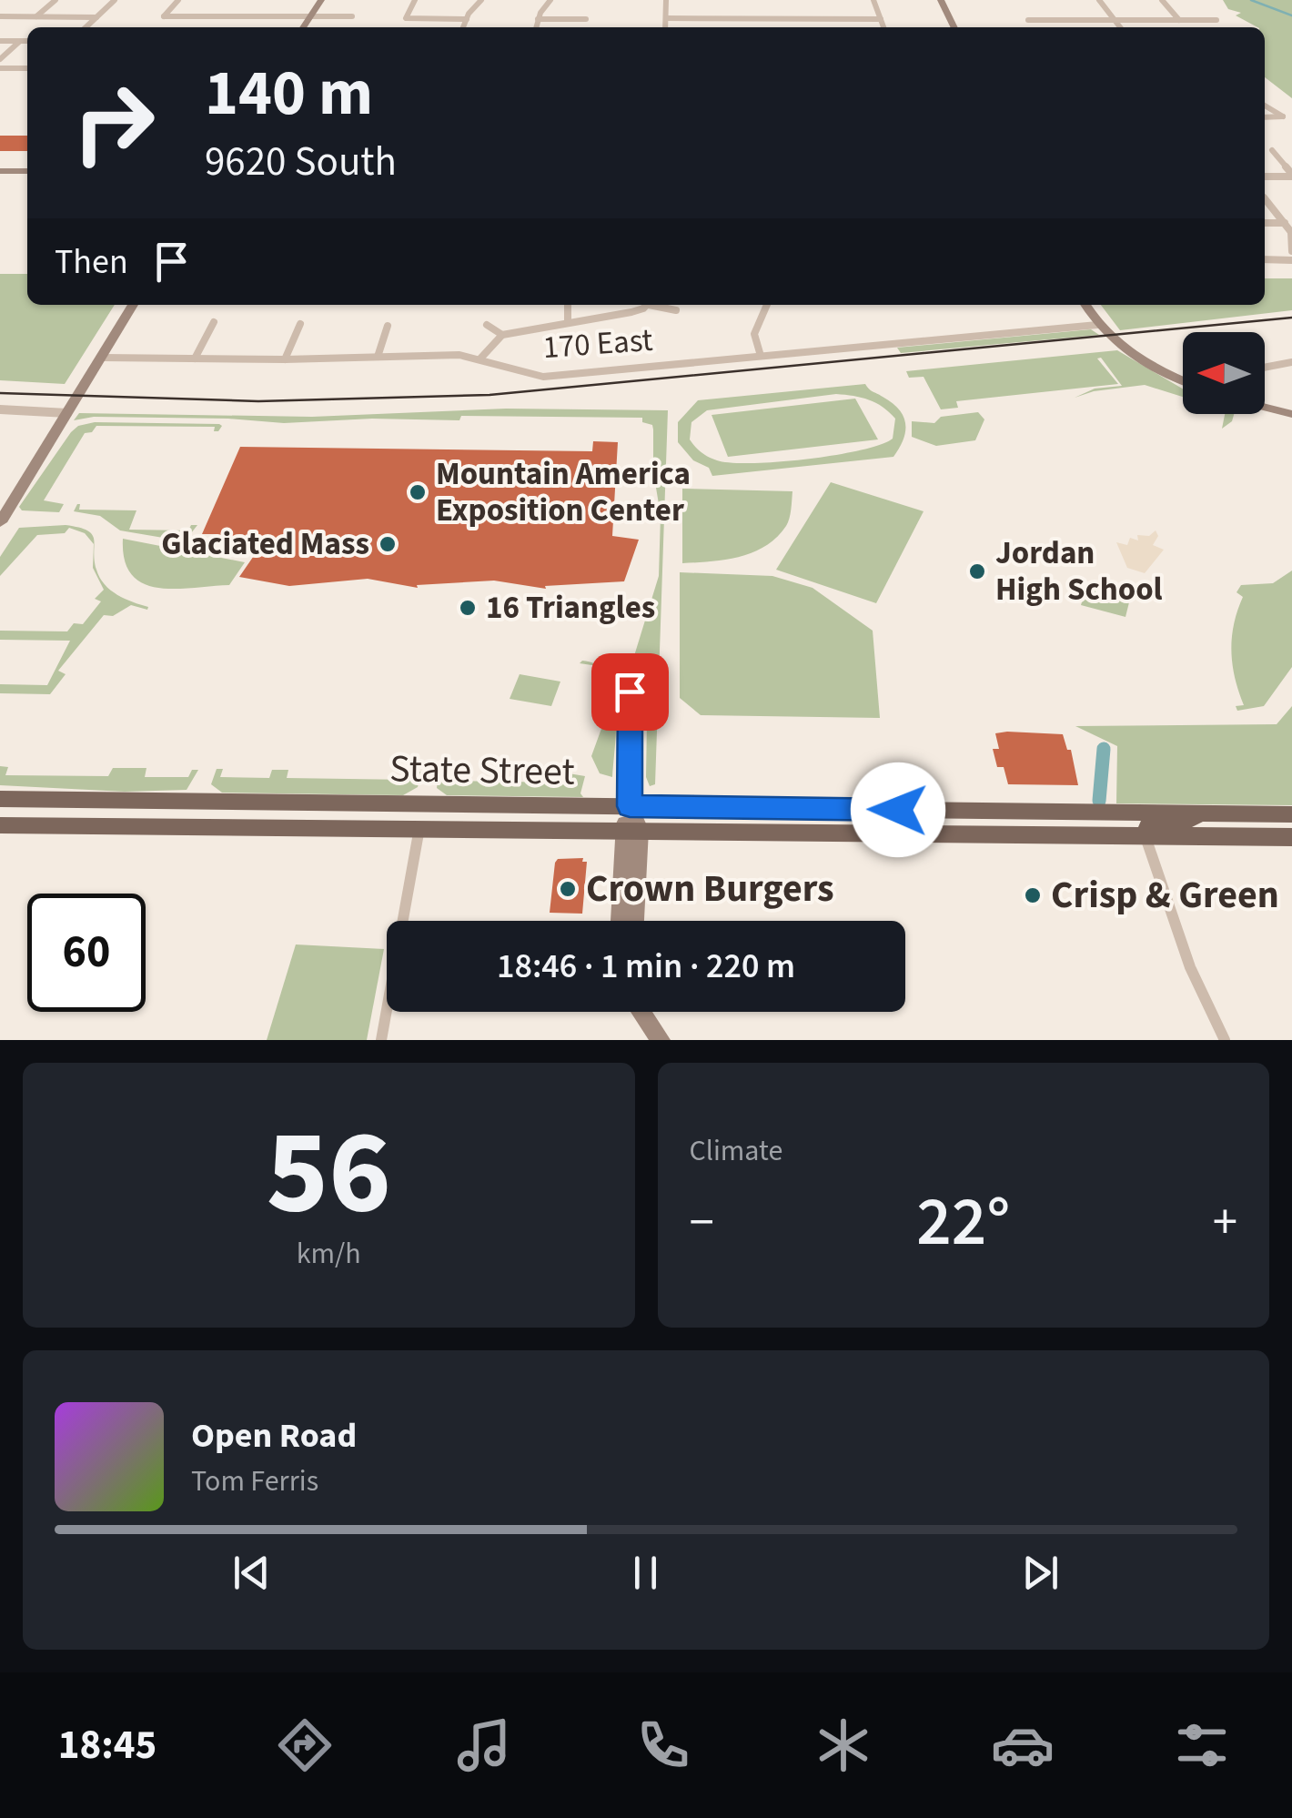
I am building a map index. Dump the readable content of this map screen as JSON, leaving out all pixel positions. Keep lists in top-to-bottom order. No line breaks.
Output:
{"streets":{"main road":["State Street"],"street":["170 East"]},"places":["Mountain America Exposition Center","Glaciated Mass","Jordan High School","16 Triangles","Crown Burgers","Crisp & Green"],"north":"left","page":{"turn":["140 m","9620 South"],"then":"Then","limit":"60","trip":"18:46 · 1 min · 220 m","tile":[["56","km/h"],"Climate"],"heat":["−","22°","+"],"song":["Open Road","Tom Ferris"],"tabs":"18:45"}}
